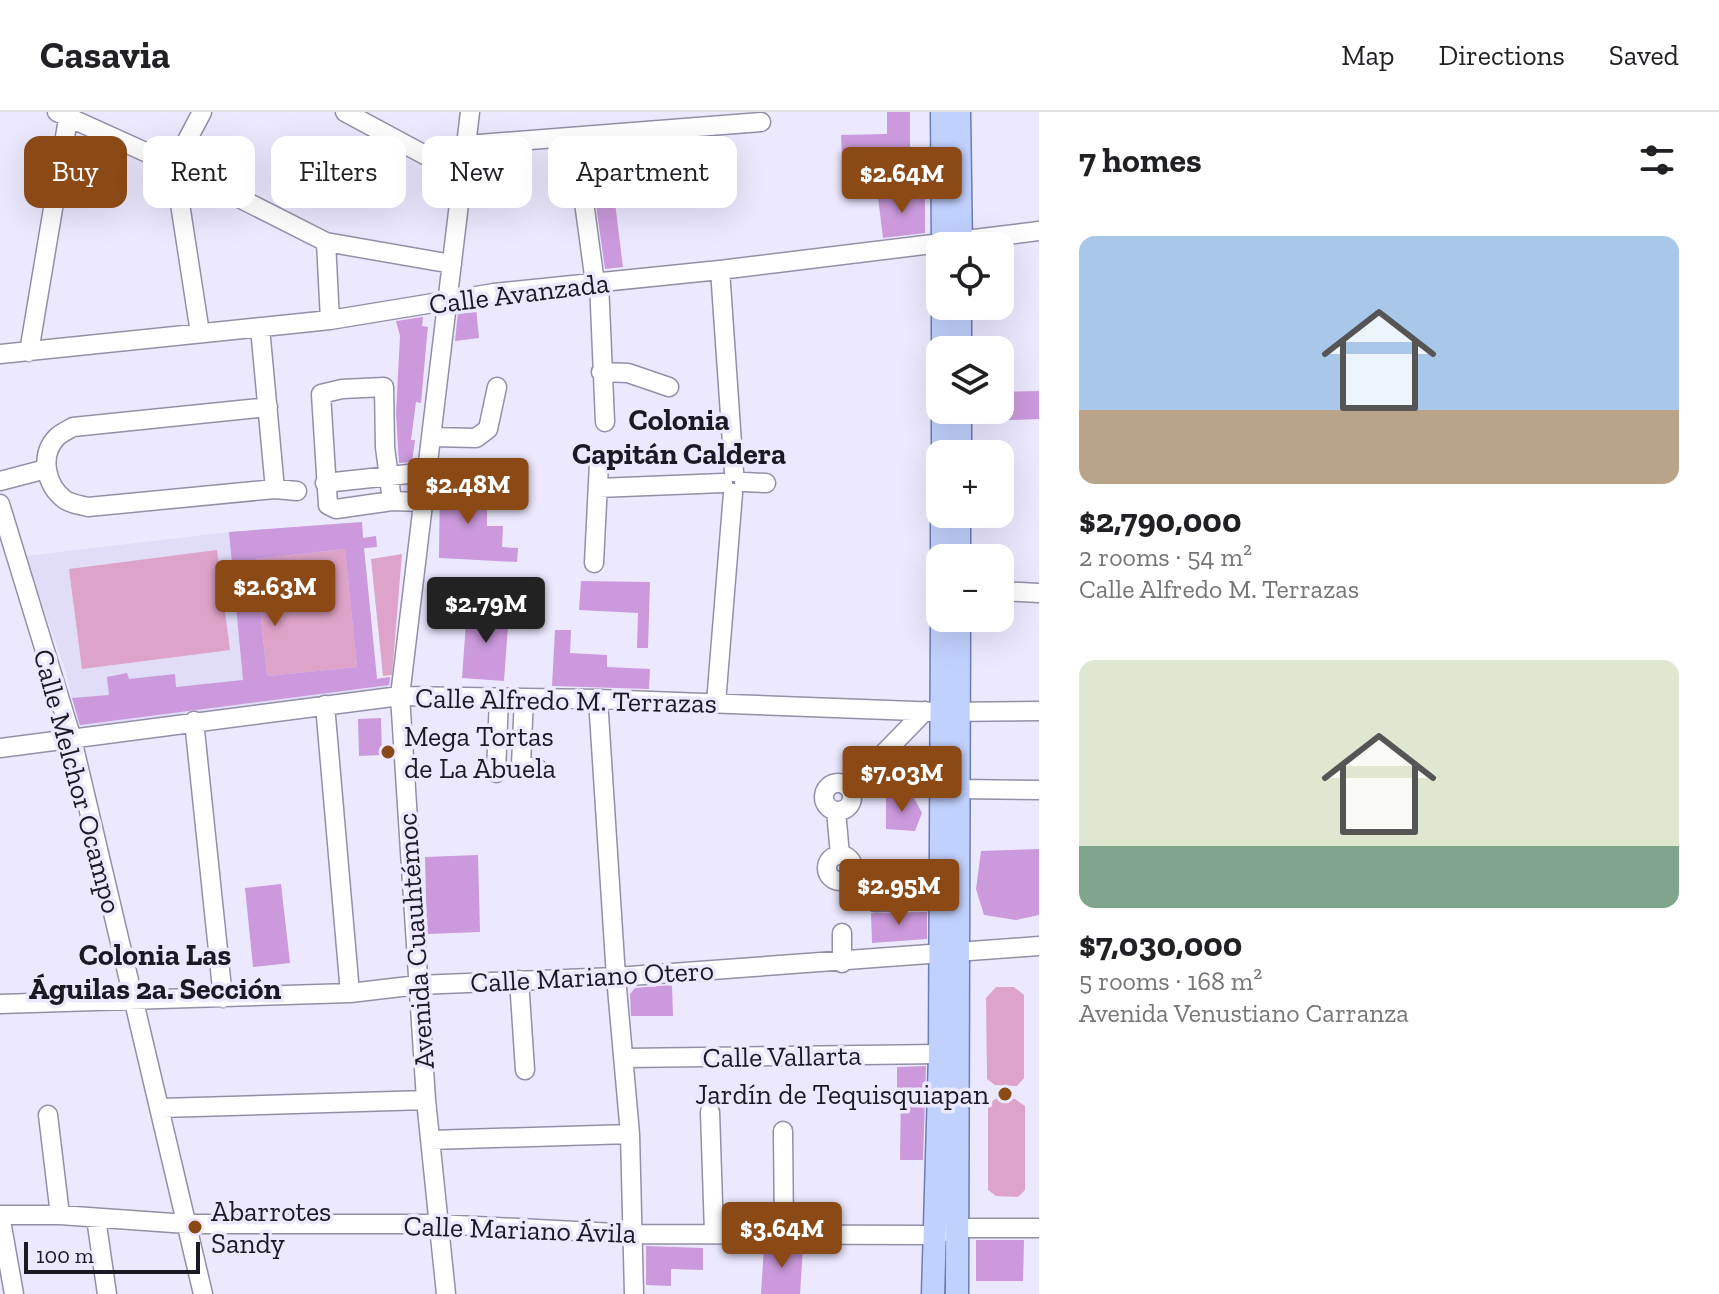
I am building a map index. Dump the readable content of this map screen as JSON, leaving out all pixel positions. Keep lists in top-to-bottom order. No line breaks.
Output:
{"streets":{"street":["Calle Avanzada","Calle Alfredo M. Terrazas","Calle Melchor Ocampo","Avenida Cuauhtémoc","Calle Mariano Otero","Calle Vallarta","Calle Mariano Ávila"]},"crossings":[["Calle Avanzada","Avenida Cuauhtémoc"],["Calle Alfredo M. Terrazas","Calle Melchor Ocampo"],["Calle Alfredo M. Terrazas","Avenida Cuauhtémoc"],["Calle Melchor Ocampo","Calle Mariano Otero"],["Calle Melchor Ocampo","Calle Mariano Ávila"],["Avenida Cuauhtémoc","Calle Mariano Otero"],["Avenida Cuauhtémoc","Calle Mariano Ávila"]],"districts":["Colonia Capitán Caldera","Colonia Las Águilas 2a. Sección"],"places":["Mega Tortas de La Abuela","Jardín de Tequisquiapan","Abarrotes Sandy"],"scale_bar":"100 m","page":{"header":"Casavia","nav":["Map","Directions","Saved"],"heading":"7 homes","chip":["Buy","Rent","Filters","New","Apartment"],"price":["$2.64M","$2.48M","$2.63M","$2.79M","$7.03M","$2.95M","$3.64M"],"list":[{"name":"$2,790,000","note":"2 rooms · 54 m² · Calle Alfredo M. Terrazas"},{"name":"$7,030,000","note":"5 rooms · 168 m² · Avenida Venustiano Carranza"}],"map_buttons":["+","−"],"scale":"100 m"}}
